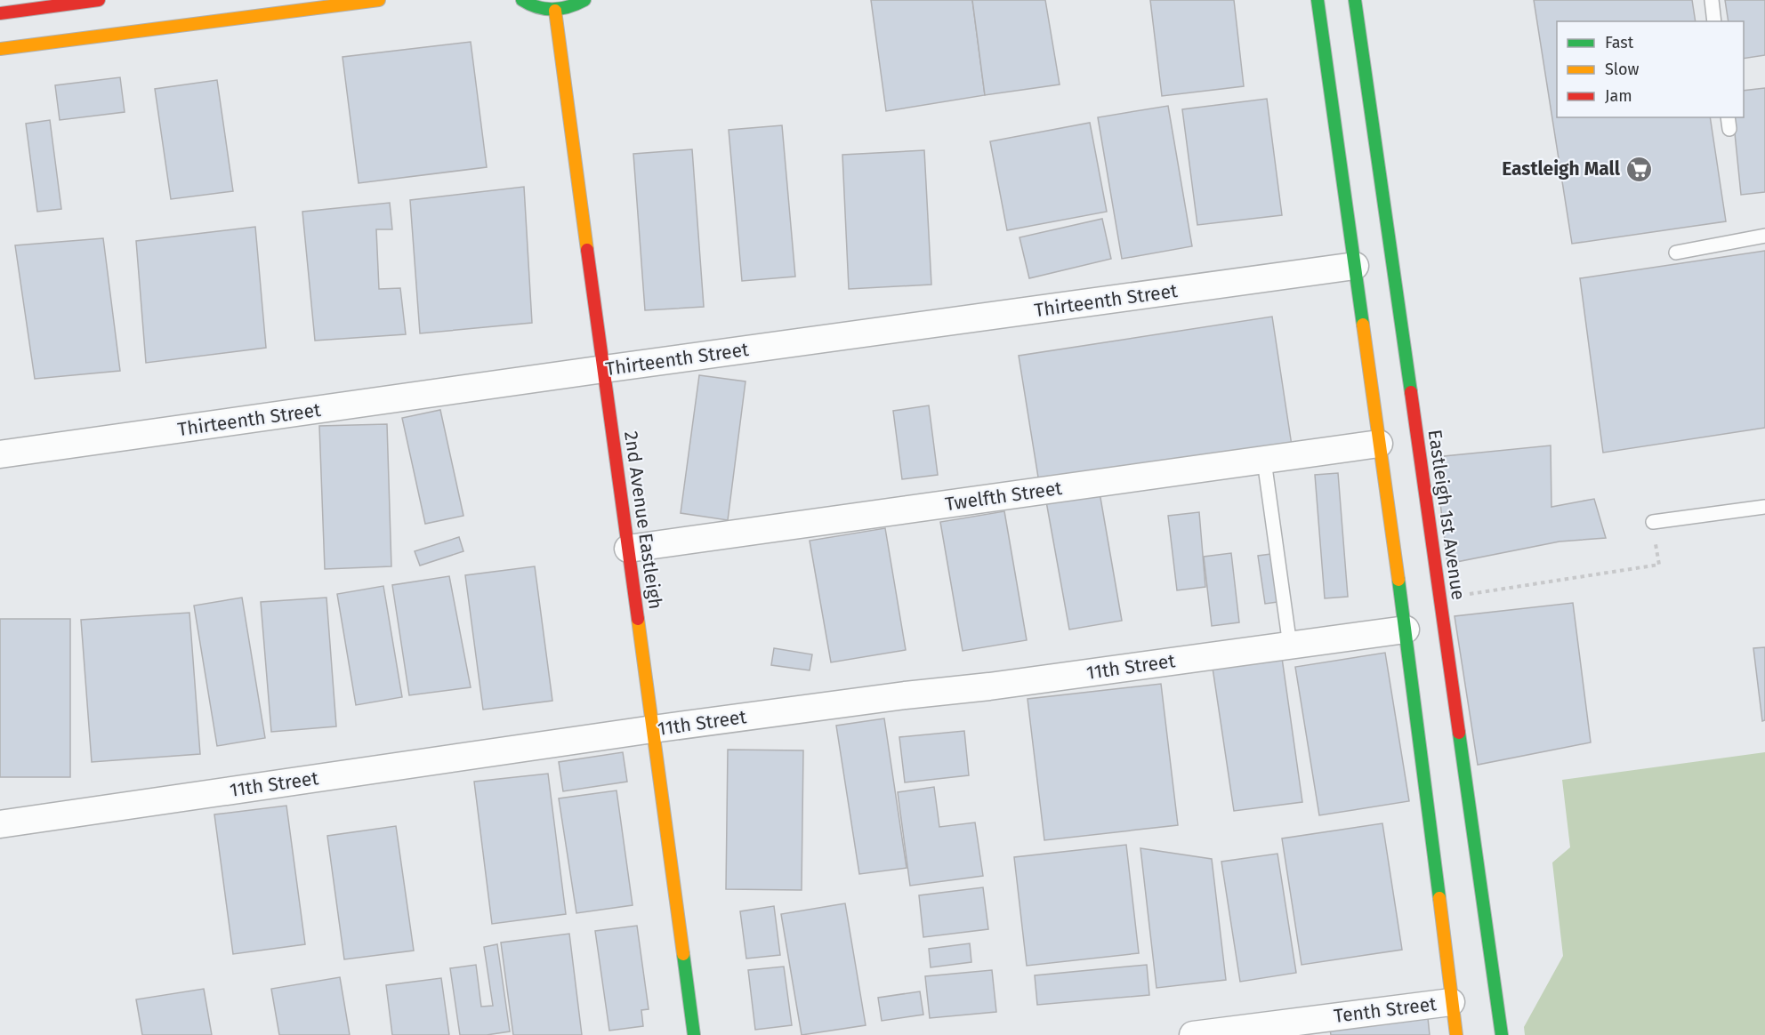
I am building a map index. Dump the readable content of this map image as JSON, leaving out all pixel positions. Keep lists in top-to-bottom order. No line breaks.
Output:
{"streets":{"main road":["Eastleigh 1st Avenue","2nd Avenue Eastleigh"],"street":["Thirteenth Street","Twelfth Street","11th Street","Tenth Street"]},"crossings":[["Thirteenth Street","2nd Avenue Eastleigh"],["Twelfth Street","2nd Avenue Eastleigh"],["2nd Avenue Eastleigh","11th Street"]],"places":{"supermarket":["Eastleigh Mall"]},"legend":["Fast","Slow","Jam"]}
